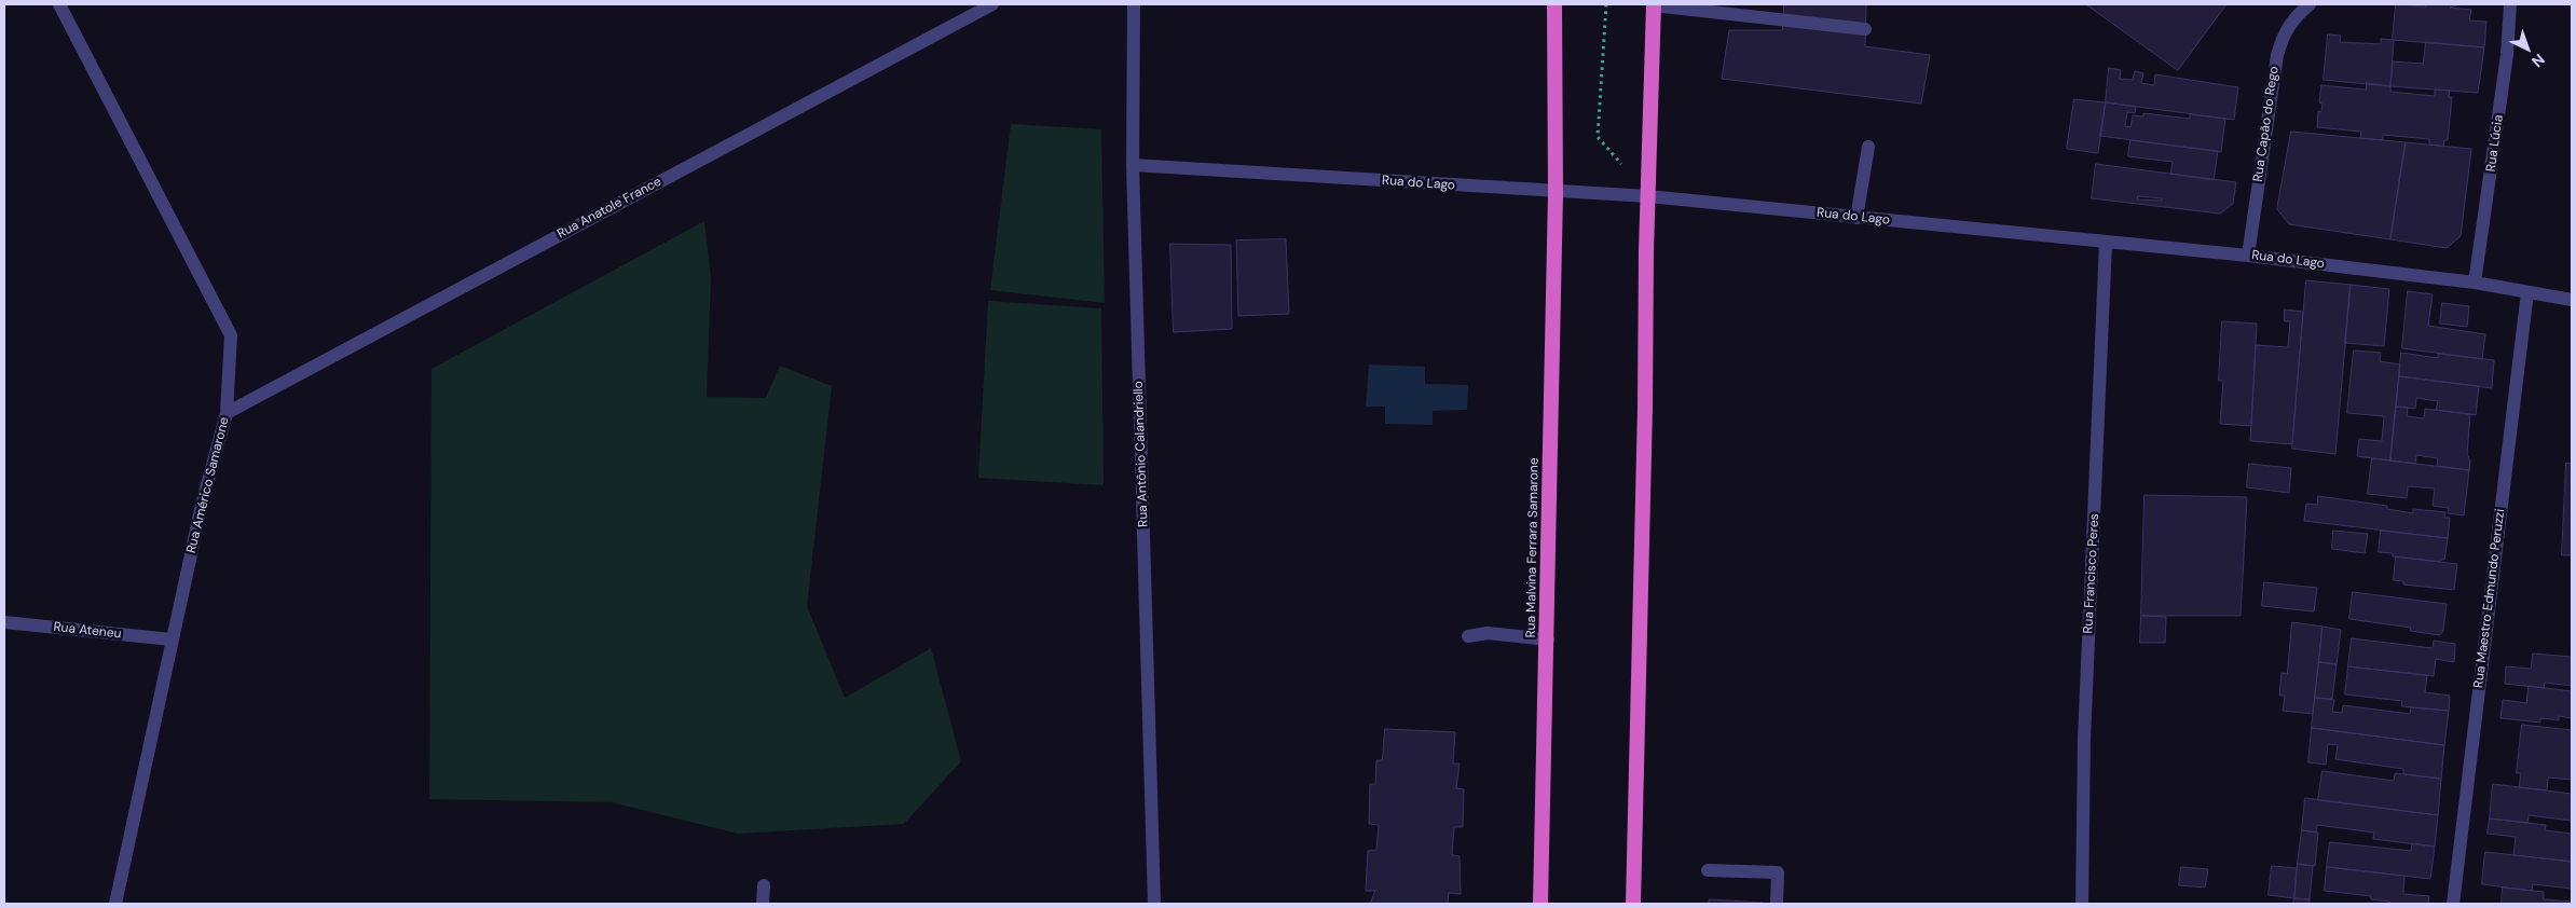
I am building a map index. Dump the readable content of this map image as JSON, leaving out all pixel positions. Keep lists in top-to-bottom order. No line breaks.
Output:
{"streets":{"highway":["Rua Malvina Ferrara Samarone"],"street":["Rua Capão do Rego","Rua Lúcia","Rua do Lago","Rua Anatole France","Rua Antônio Calandriello","Rua Américo Samarone","Rua Francisco Peres","Rua Maestro Edmundo Peruzzi","Rua Ateneu"]},"crossings":[["Rua Capão do Rego","Rua do Lago"],["Rua Lúcia","Rua do Lago"],["Rua do Lago","Rua Antônio Calandriello"],["Rua do Lago","Rua Malvina Ferrara Samarone"],["Rua do Lago","Rua Francisco Peres"],["Rua do Lago","Rua Maestro Edmundo Peruzzi"],["Rua Anatole France","Rua Américo Samarone"],["Rua Américo Samarone","Rua Ateneu"]],"north":"bottom right"}
